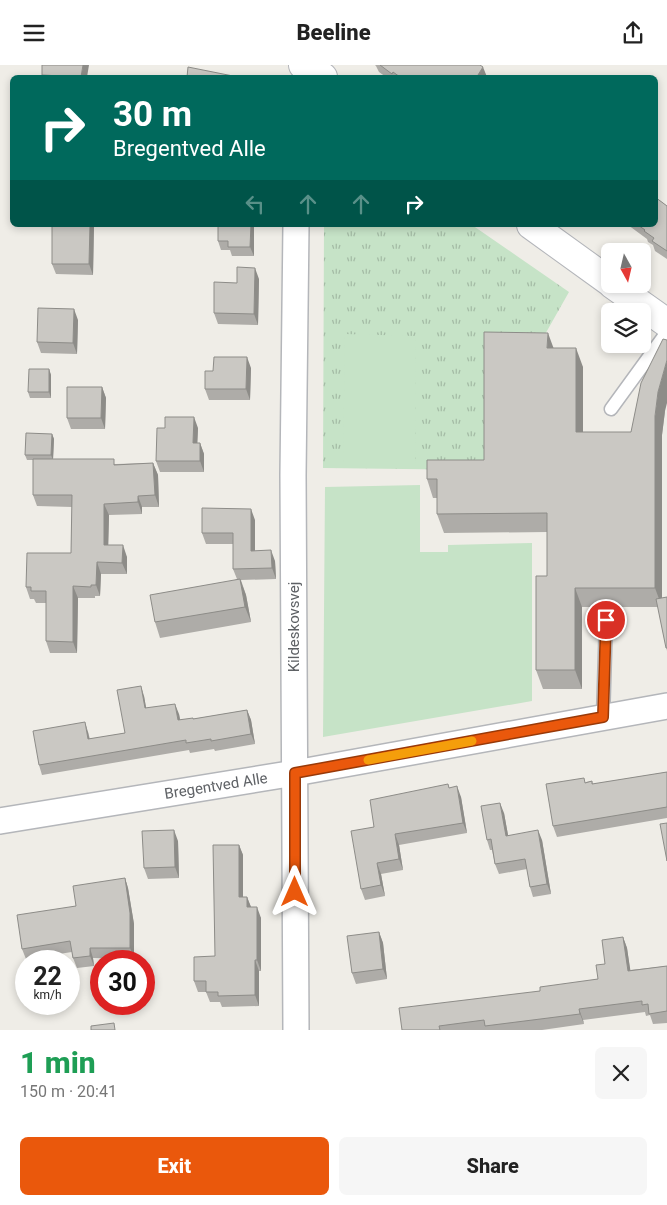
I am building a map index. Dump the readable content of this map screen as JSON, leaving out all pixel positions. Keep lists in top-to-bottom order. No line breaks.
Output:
{"streets":{"street":["Kildeskovsvej","Bregentved Alle"]},"crossings":[["Kildeskovsvej","Bregentved Alle"]],"north":"bottom","page":{"header":"Beeline","turn":["30 m","Bregentved Alle"],"speed":"22 km/h","limit":"30","heading":["1 min","150 m · 20:41"],"buttons":["Exit","Share"]}}
